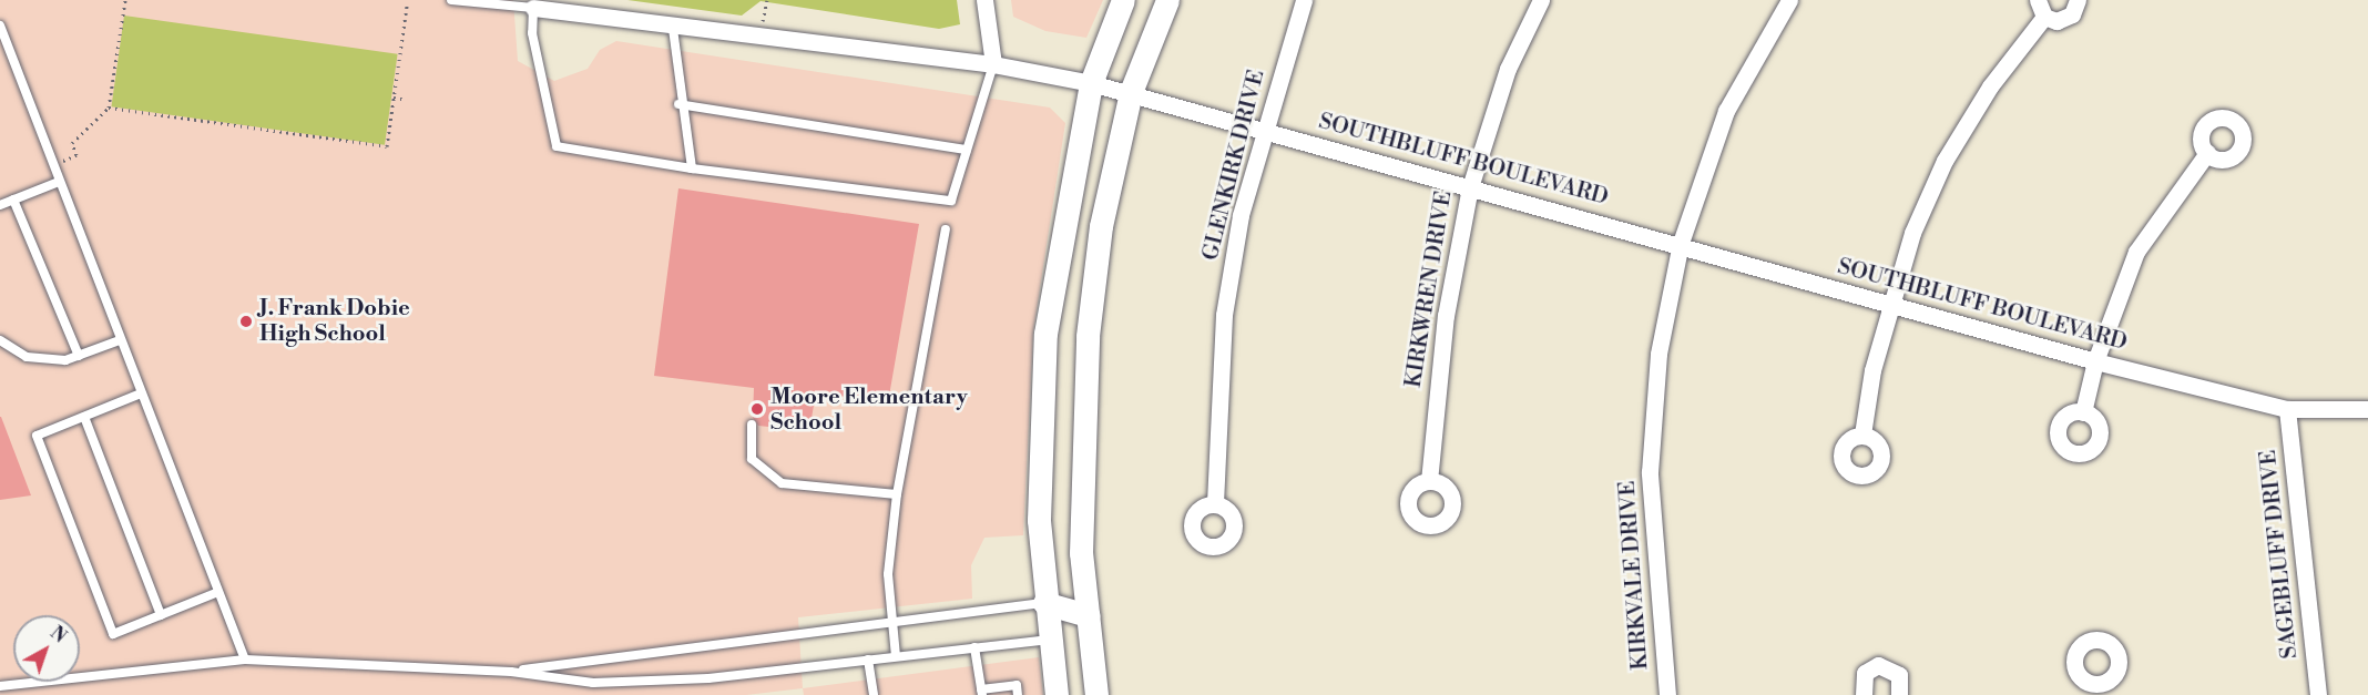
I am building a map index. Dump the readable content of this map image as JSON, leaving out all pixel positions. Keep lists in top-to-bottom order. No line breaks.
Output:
{"streets":{"street":["SOUTHBLUFF BOULEVARD","GLENKIRK DRIVE","KIRKWREN DRIVE","SAGEBLUFF DRIVE","KIRKVALE DRIVE"]},"crossings":[["SOUTHBLUFF BOULEVARD","GLENKIRK DRIVE"],["SOUTHBLUFF BOULEVARD","KIRKWREN DRIVE"],["SOUTHBLUFF BOULEVARD","SAGEBLUFF DRIVE"],["SOUTHBLUFF BOULEVARD","KIRKVALE DRIVE"]],"places":["J. Frank Dobie High School","Moore Elementary School"],"north":"top right"}
